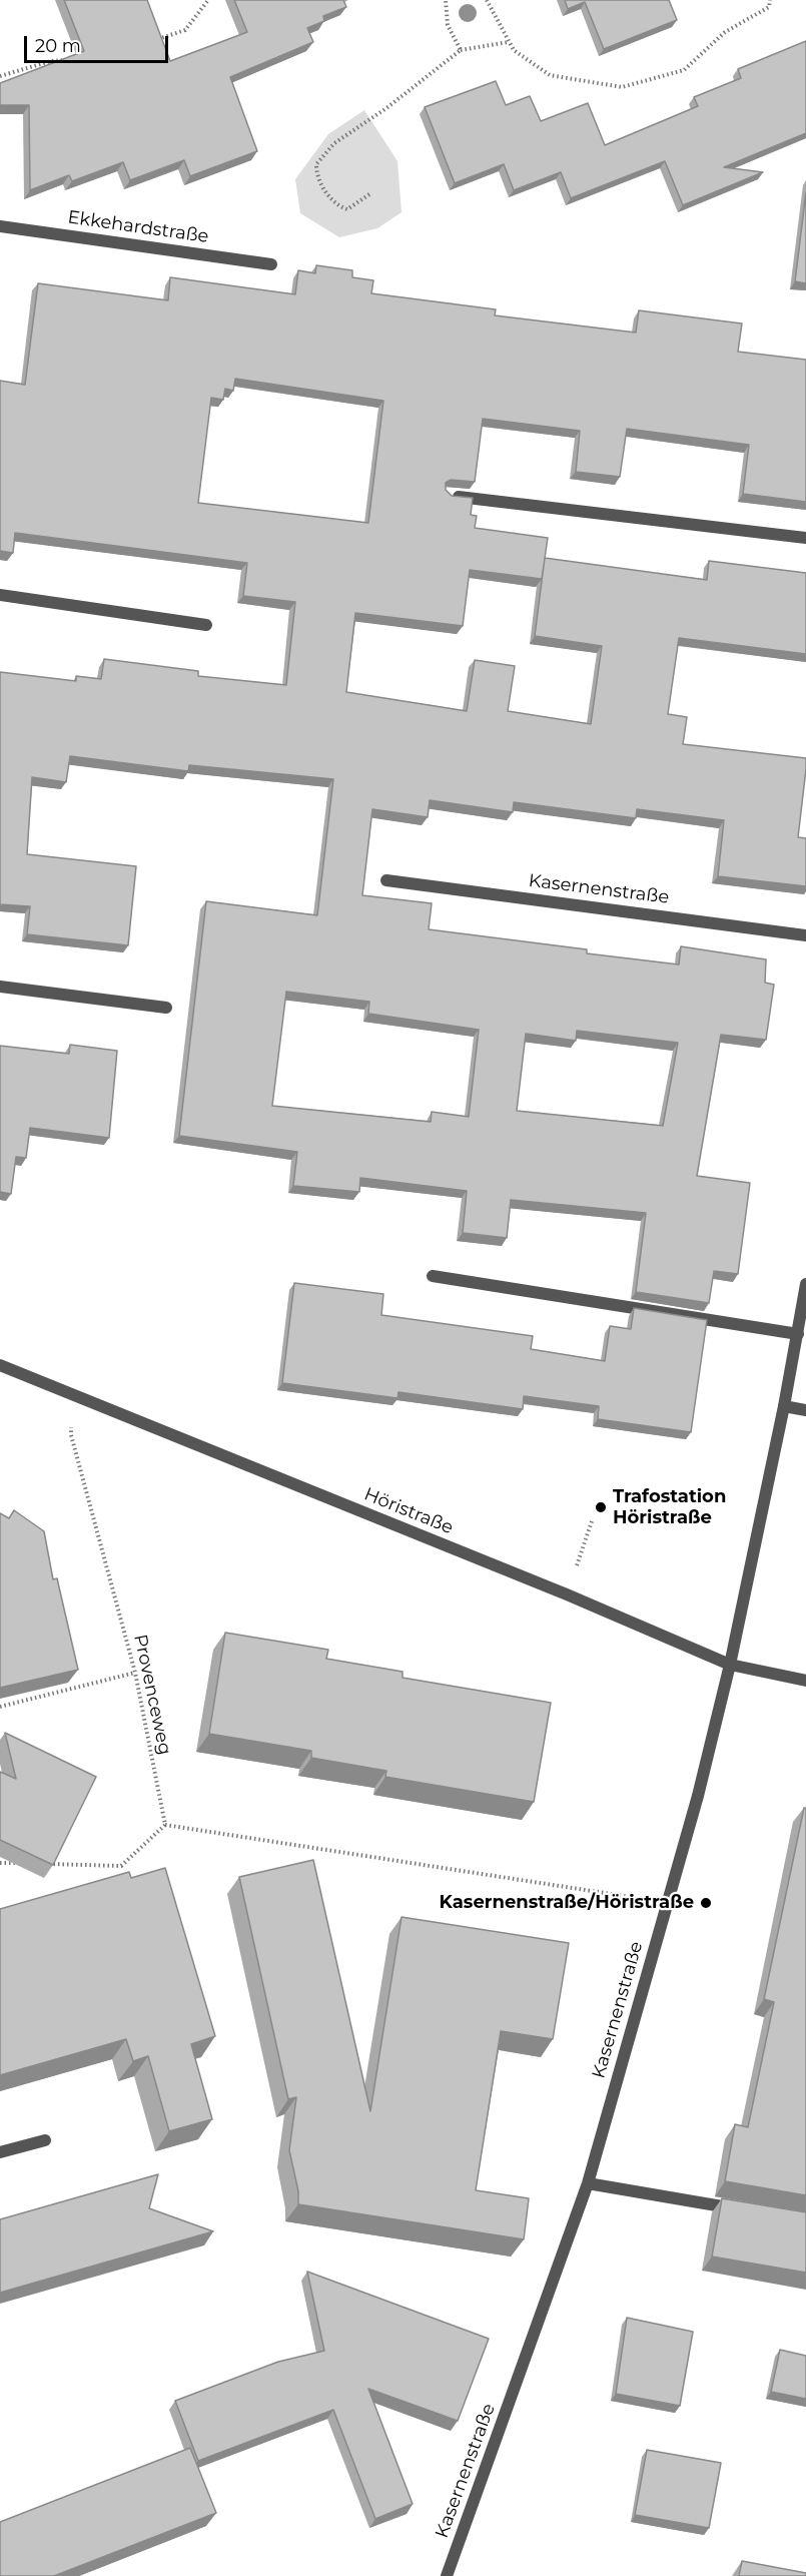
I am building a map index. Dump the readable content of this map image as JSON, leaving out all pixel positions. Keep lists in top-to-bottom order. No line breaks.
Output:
{"streets":{"street":["Ekkehardstraße","Kasernenstraße","Höristraße"],"path":["Provenceweg"]},"crossings":[["Kasernenstraße","Höristraße"],["Höristraße","Provenceweg"]],"places":["Trafostation Höristraße","Kasernenstraße/Höristraße"],"scale_bar":"20 m"}
